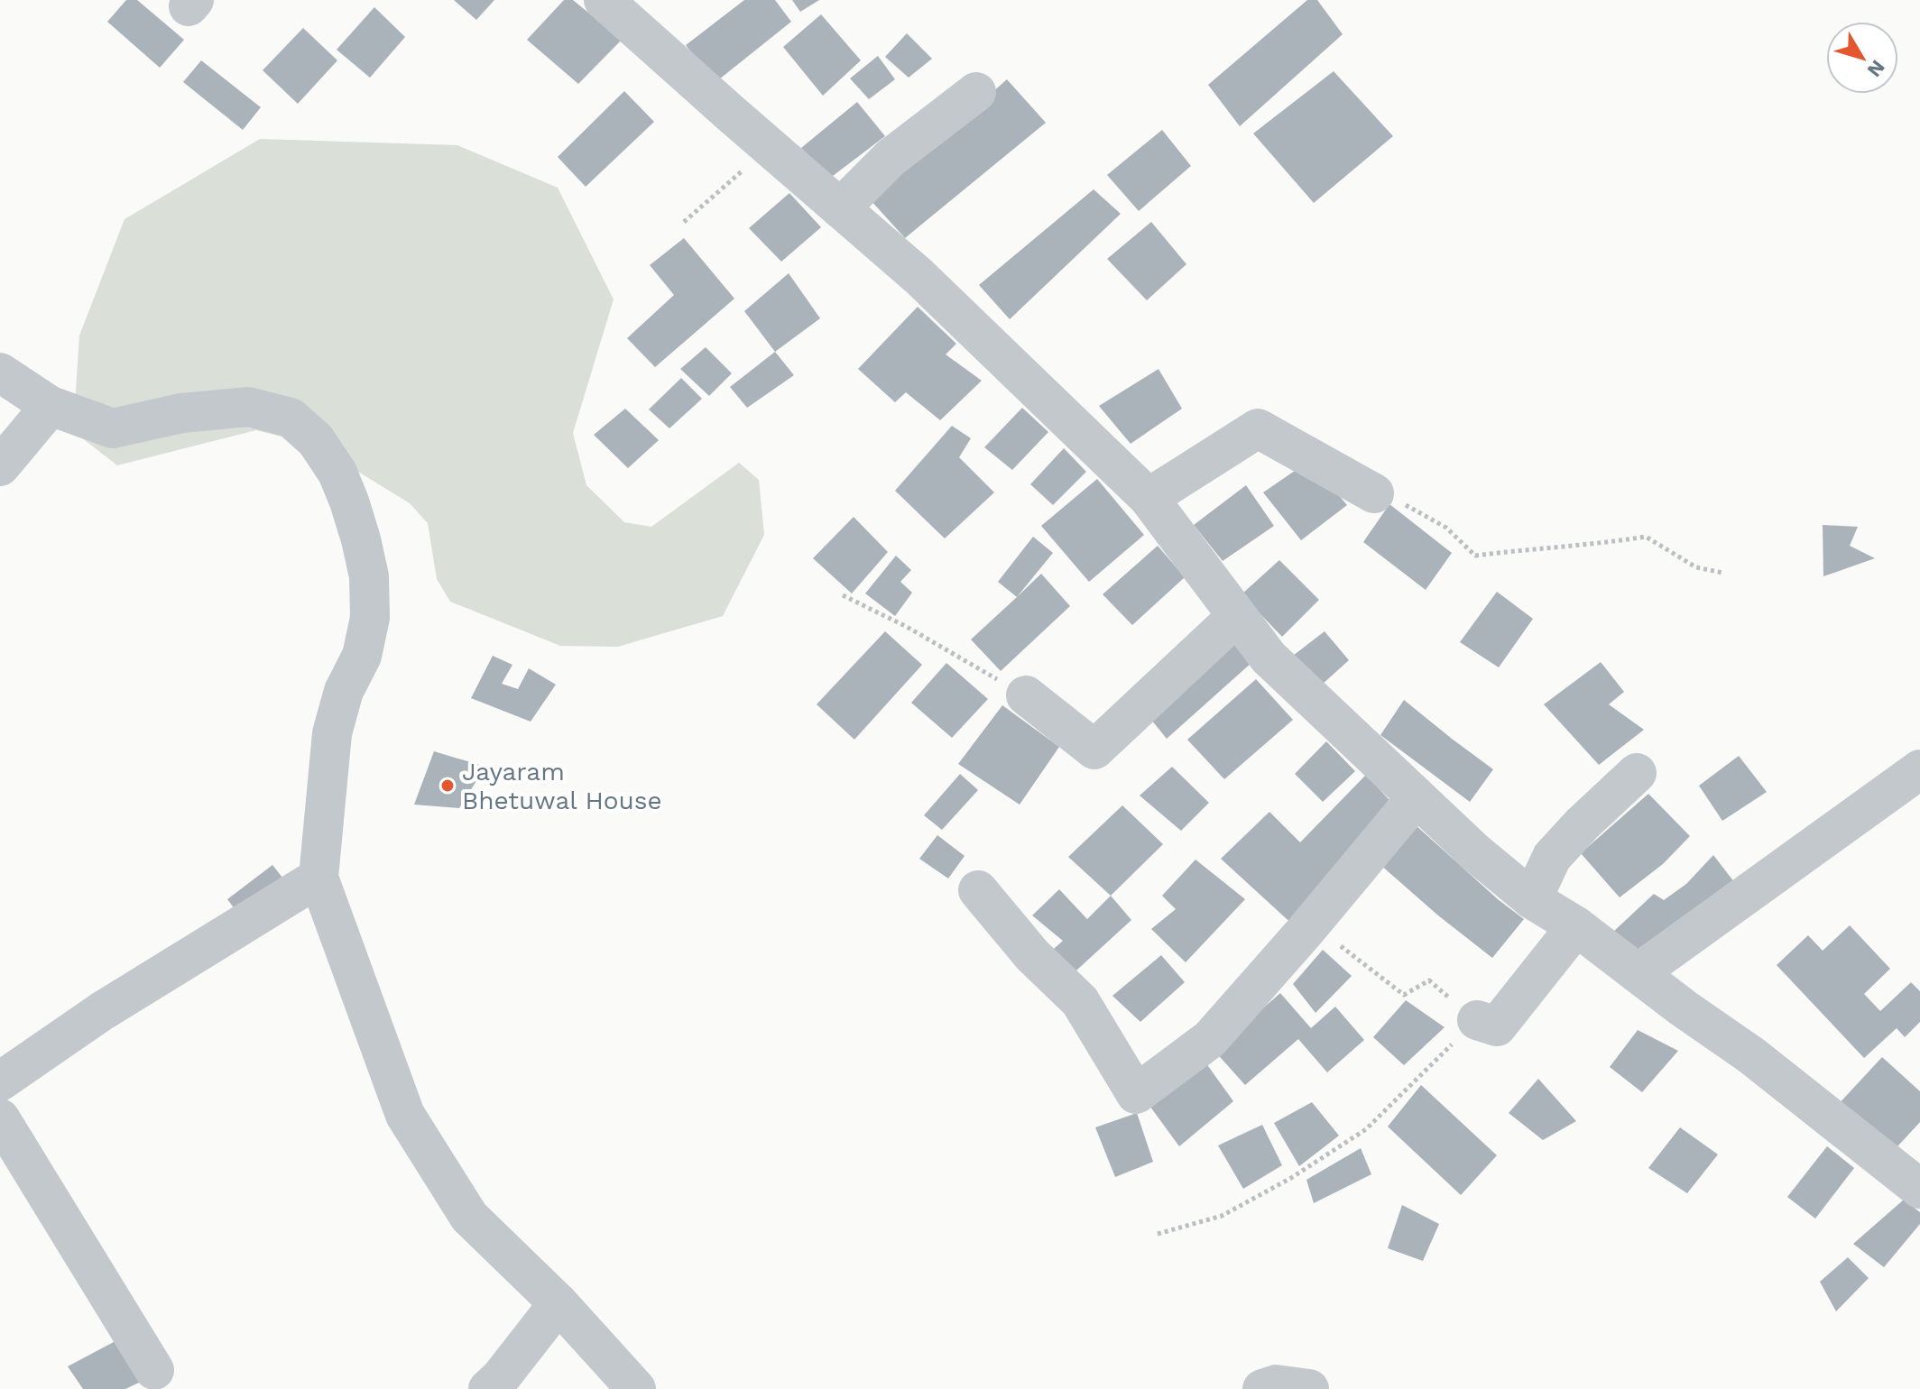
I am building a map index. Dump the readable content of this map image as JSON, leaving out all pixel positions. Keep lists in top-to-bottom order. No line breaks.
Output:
{"places":["Jayaram Bhetuwal House"],"north":"bottom right"}
